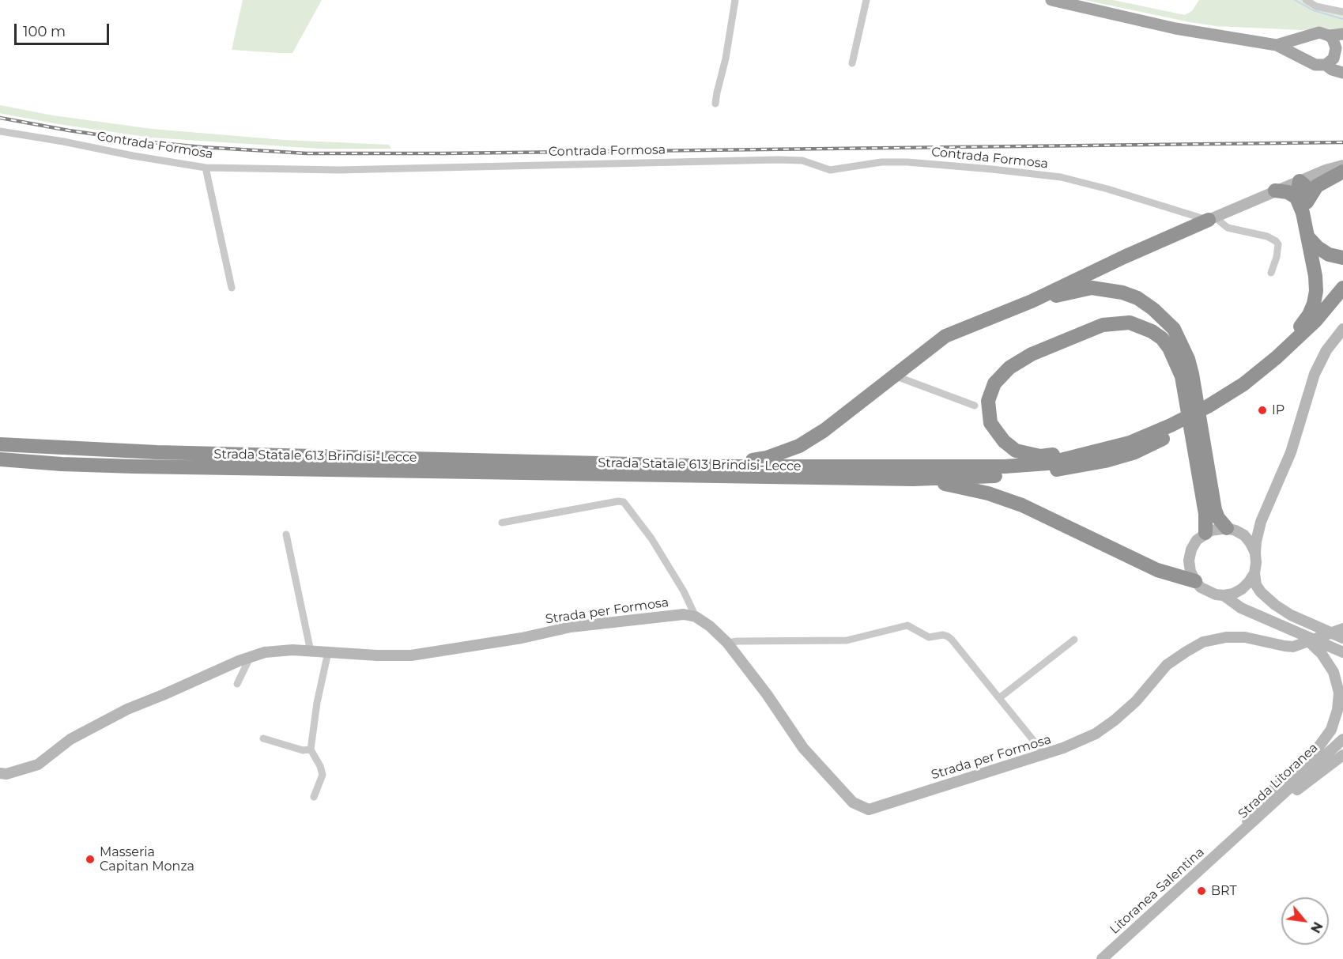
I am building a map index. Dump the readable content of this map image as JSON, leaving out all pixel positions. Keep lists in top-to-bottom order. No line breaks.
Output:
{"streets":{"highway":["Strada Statale 613 Brindisi-Lecce"],"street":["Contrada Formosa","Strada per Formosa","Strada Litoranea","Litoranea Salentina"]},"crossings":[["Strada Litoranea","Litoranea Salentina"]],"places":["IP","Masseria Capitan Monza","BRT"],"scale_bar":"100 m","north":"bottom right"}
